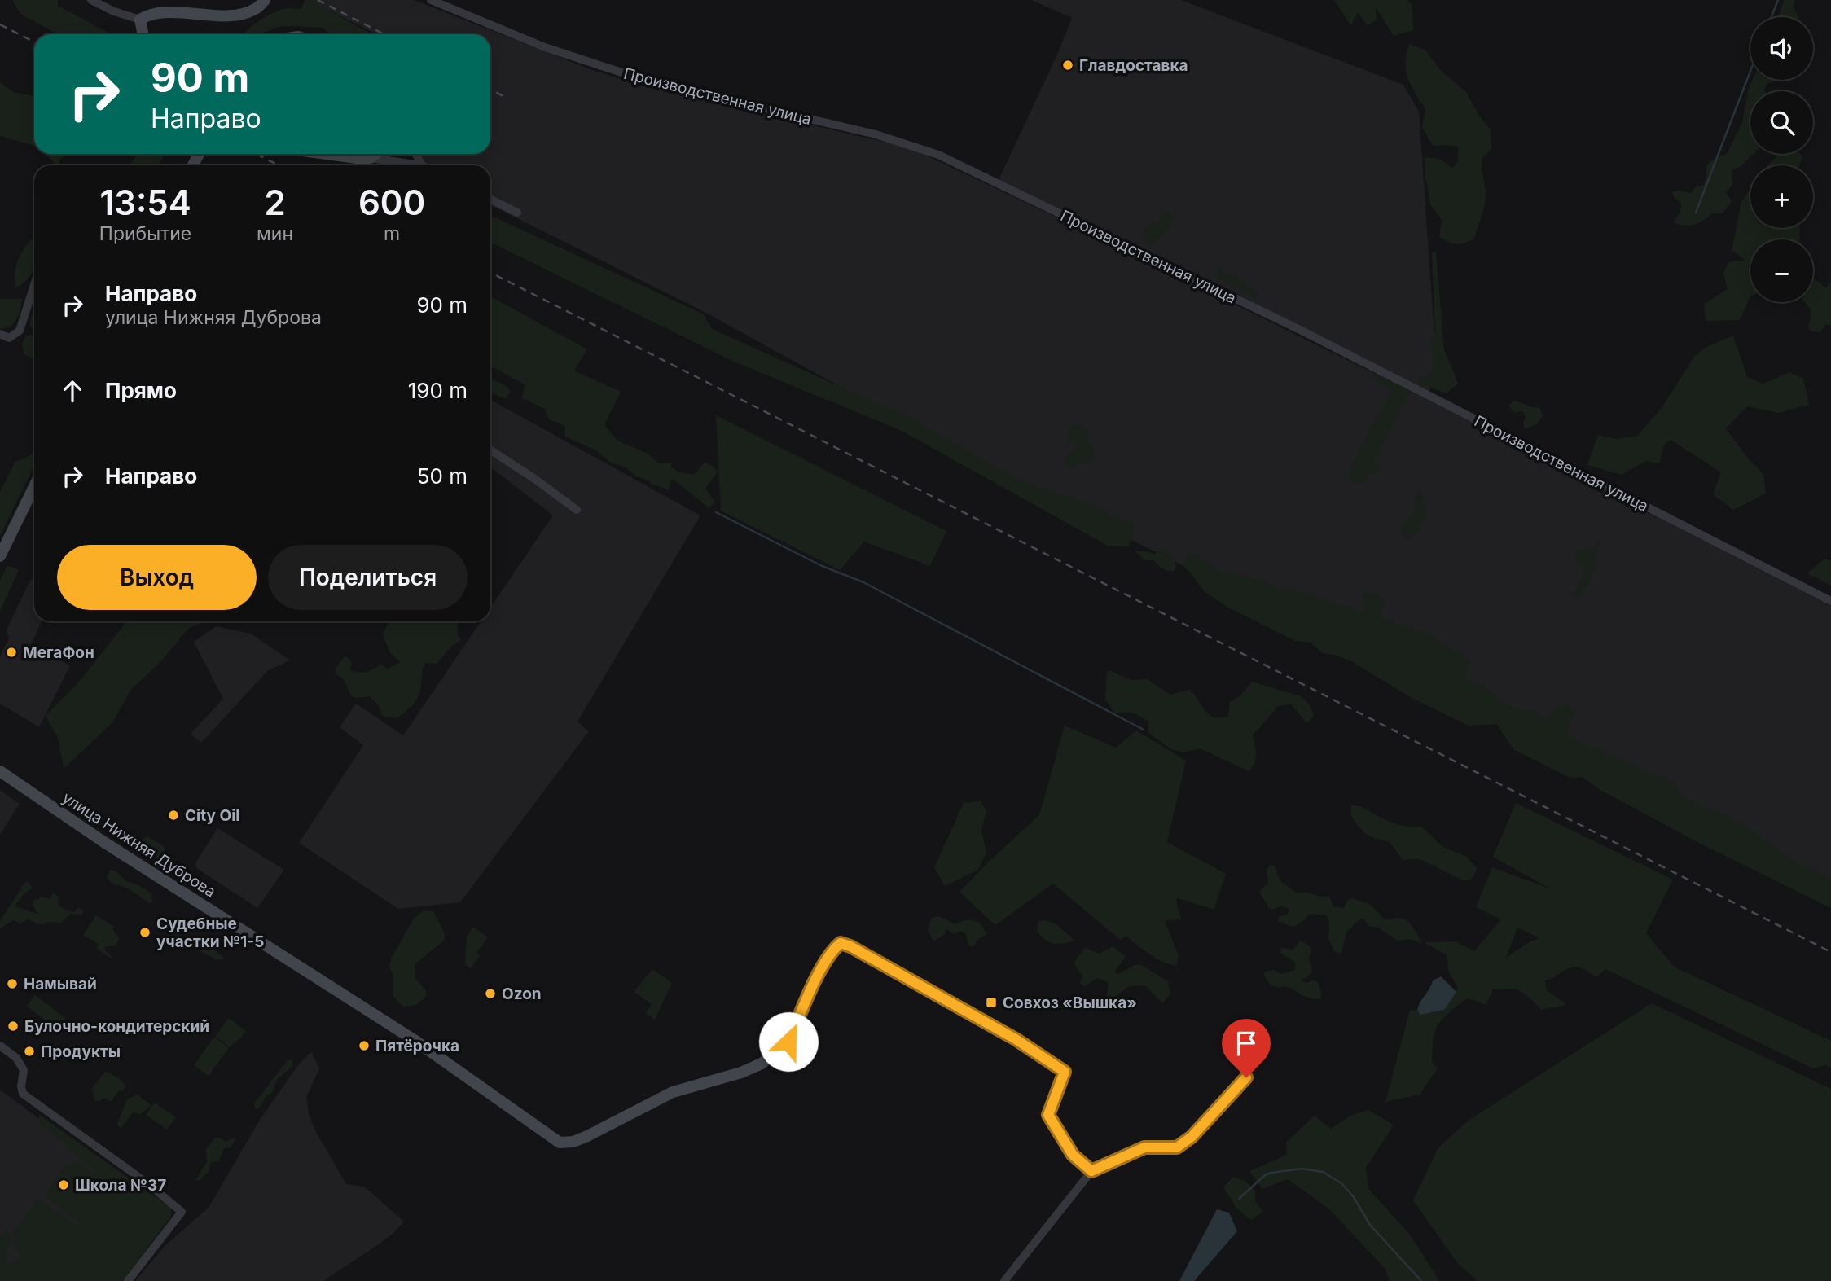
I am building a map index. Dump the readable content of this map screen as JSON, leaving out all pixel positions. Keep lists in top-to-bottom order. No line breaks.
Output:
{"streets":{"street":["Производственная улица","улица Нижняя Дуброва"]},"places":{"other":["Главдоставка","МегаФон","City Oil","Судебные участки №1-5","Намывай","Ozon","Булочно-кондитерский","Пятёрочка","Продукты","Школа №37"],"transit":["Совхоз «Вышка»"]},"page":{"map_buttons":["+","−"],"turn":["90 m","Направо"],"eta":["13:54","Прибытие","2","мин","600","m"],"list":[{"name":"Направо","note":"улица Нижняя Дуброва","value":"90 m"},{"name":"Прямо","value":"190 m"},{"name":"Направо","value":"50 m"}],"buttons":["Выход","Поделиться"]}}
